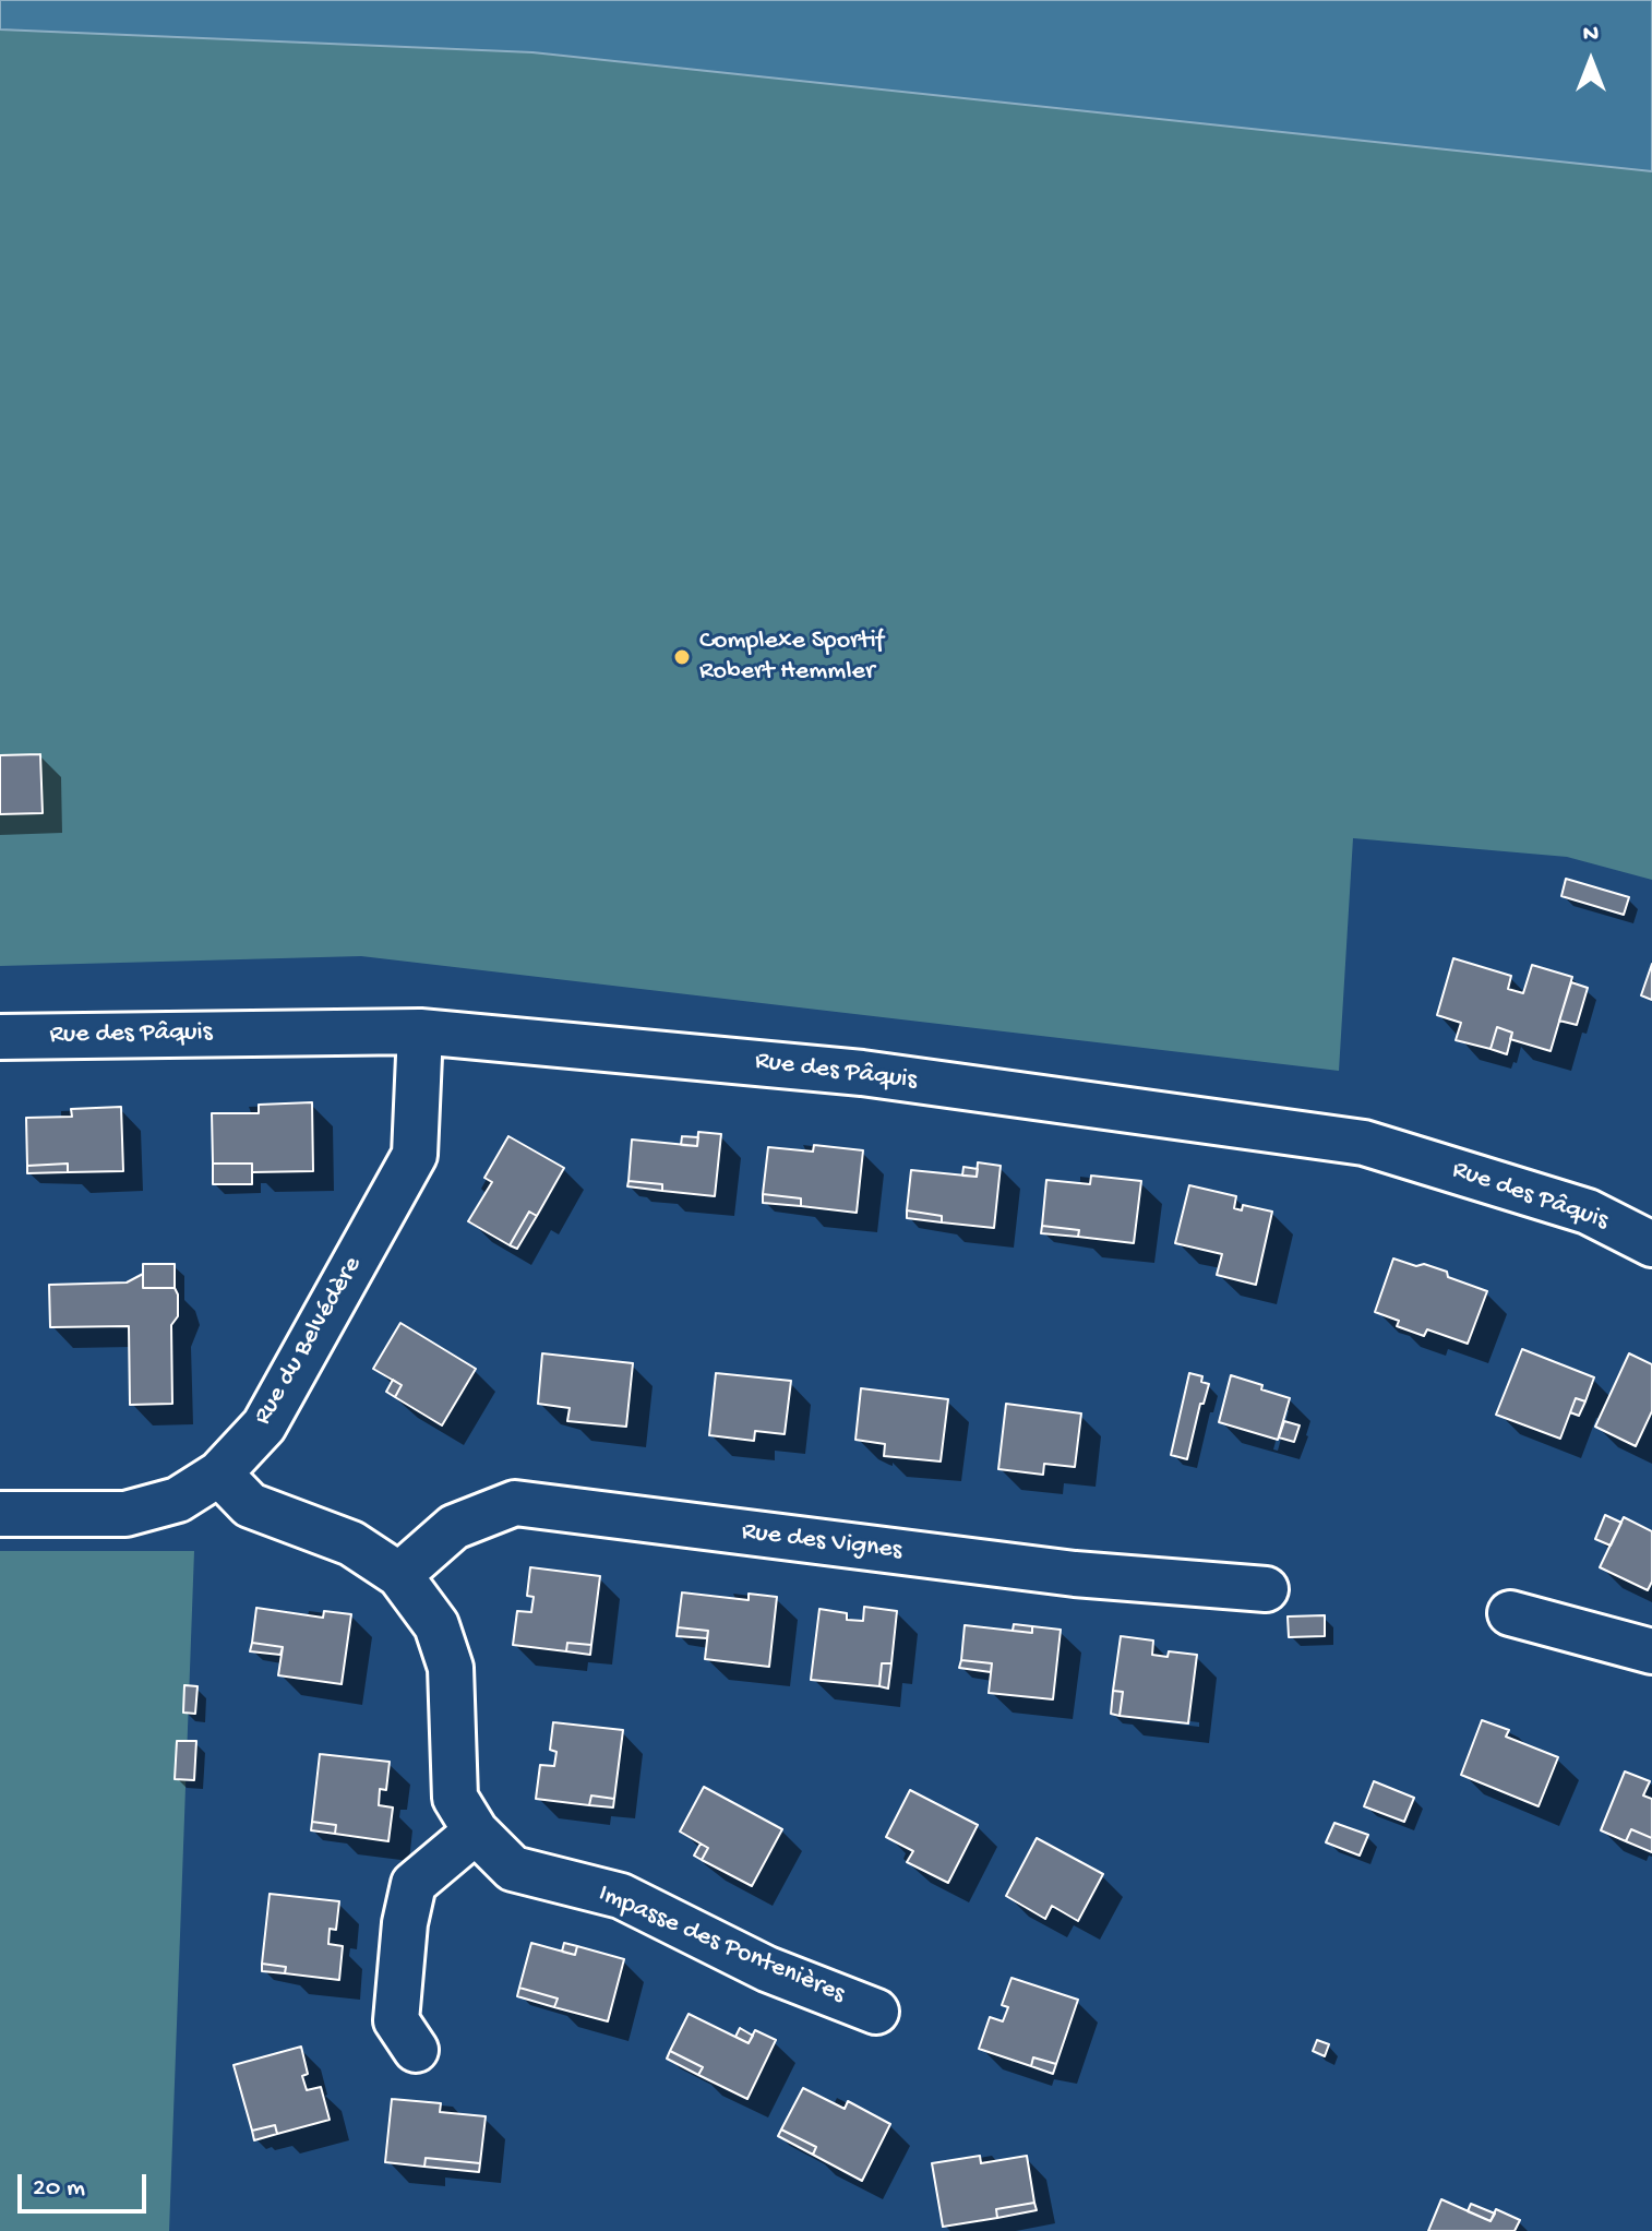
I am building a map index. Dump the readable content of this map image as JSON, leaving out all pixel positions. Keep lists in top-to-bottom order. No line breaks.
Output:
{"streets":{"street":["Rue des Pâquis","Rue du Belvédère","Rue des Vignes","Impasse des Pontenières"]},"crossings":[["Rue des Pâquis","Rue du Belvédère"],["Rue du Belvédère","Impasse des Pontenières"],["Rue des Vignes","Impasse des Pontenières"]],"places":["Complexe Sportif Robert Hemmler"],"scale_bar":"20 m","north":"top"}
